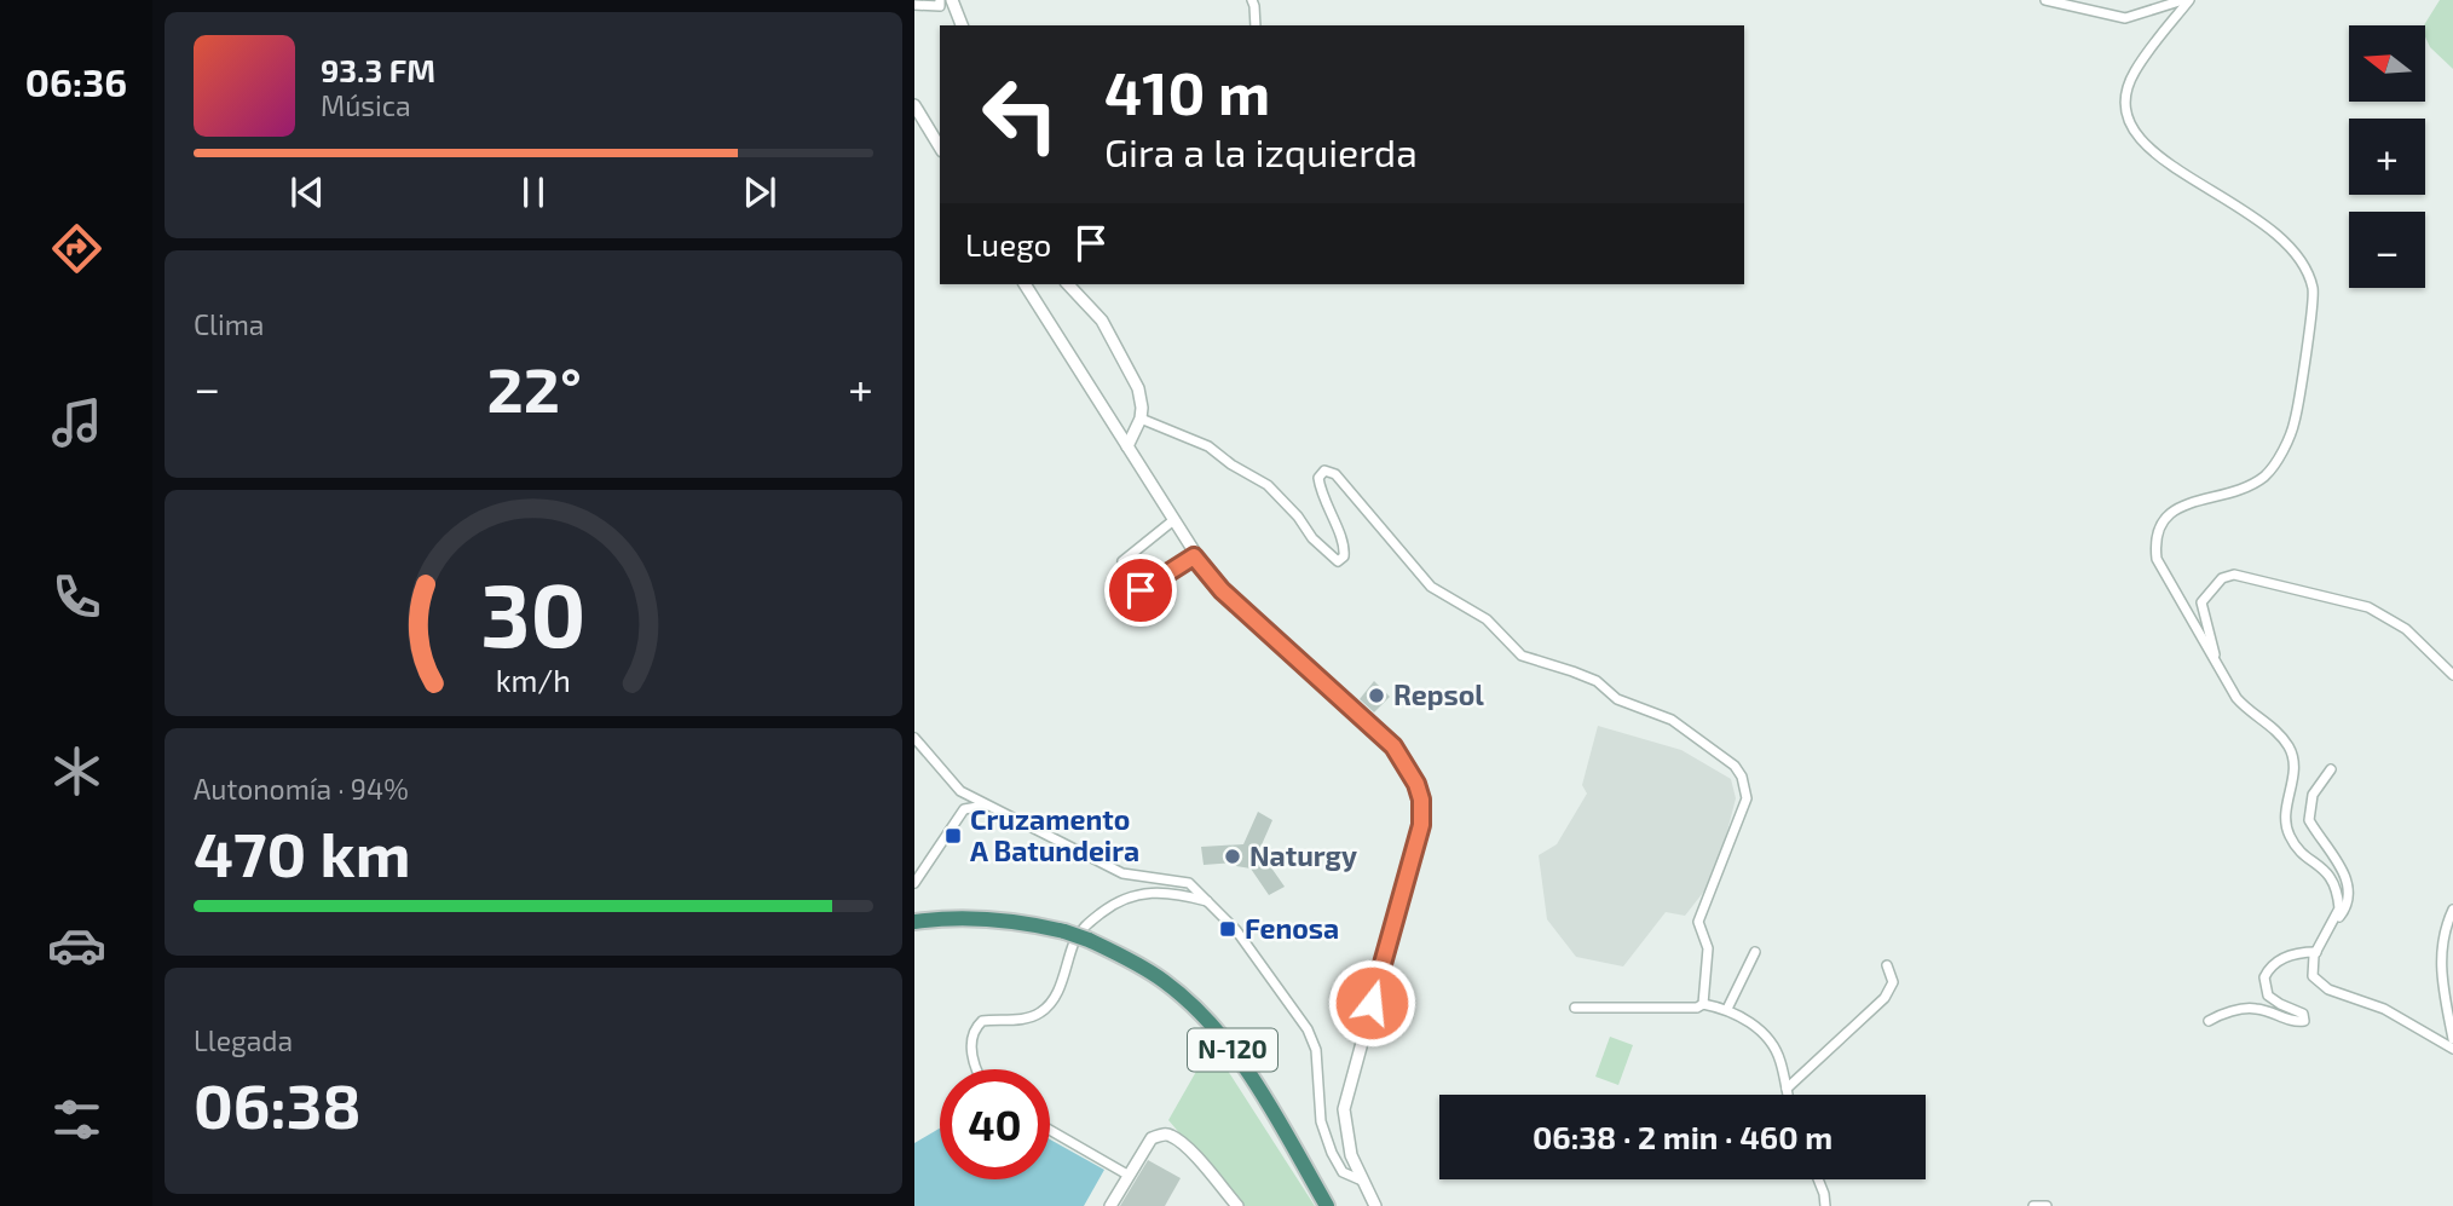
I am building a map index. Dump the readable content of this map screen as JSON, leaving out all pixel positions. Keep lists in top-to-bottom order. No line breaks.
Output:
{"streets":{"highway":["N-120"]},"places":{"other":["Repsol","Naturgy"],"transit":["Cruzamento A Batundeira","Fenosa"]},"north":"left","page":{"tabs":"06:36","map_buttons":["+","−"],"turn":["410 m","Gira a la izquierda"],"song":["93.3 FM","Música"],"then":"Luego","tile":["Clima",["Autonomía · 94%","470 km"],["Llegada","06:38"]],"heat":["−","22°","+"],"limit":"40","trip":"06:38 · 2 min · 460 m","gauge":["30","km/h"]}}
